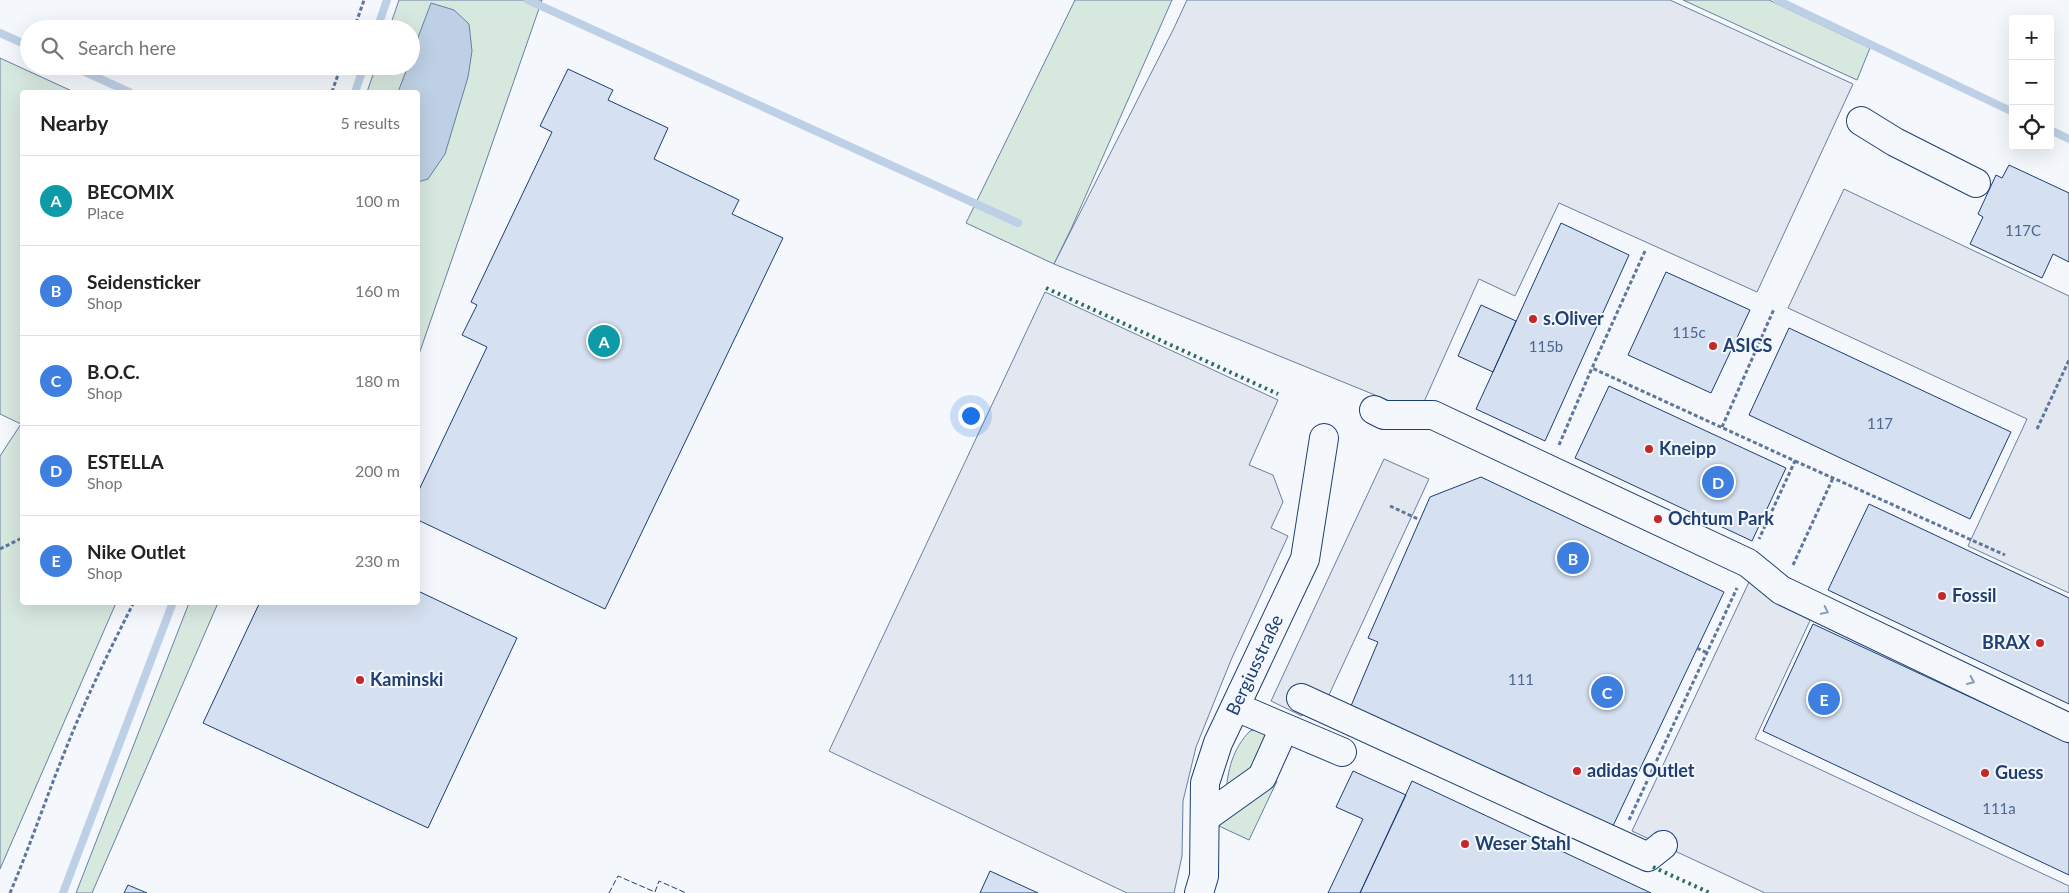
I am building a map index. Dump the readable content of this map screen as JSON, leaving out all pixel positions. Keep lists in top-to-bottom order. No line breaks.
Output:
{"streets":{"street":["Bergiusstraße"]},"places":["s.Oliver","ASICS","Kneipp","Ochtum Park","Fossil","BRAX","Kaminski","adidas Outlet","Guess","Weser Stahl"],"house_numbers":["117C","115c","115b","117","111","111a"],"page":{"map_buttons":["+","−"],"search":"Search here","heading":["Nearby","5 results"],"list":[{"mark":"A","name":"BECOMIX","note":"Place","value":"100 m"},{"mark":"B","name":"Seidensticker","note":"Shop","value":"160 m"},{"mark":"C","name":"B.O.C.","note":"Shop","value":"180 m"},{"mark":"D","name":"ESTELLA","note":"Shop","value":"200 m"},{"mark":"E","name":"Nike Outlet","note":"Shop","value":"230 m"}],"pins":["A","D","B","C","E"]}}
